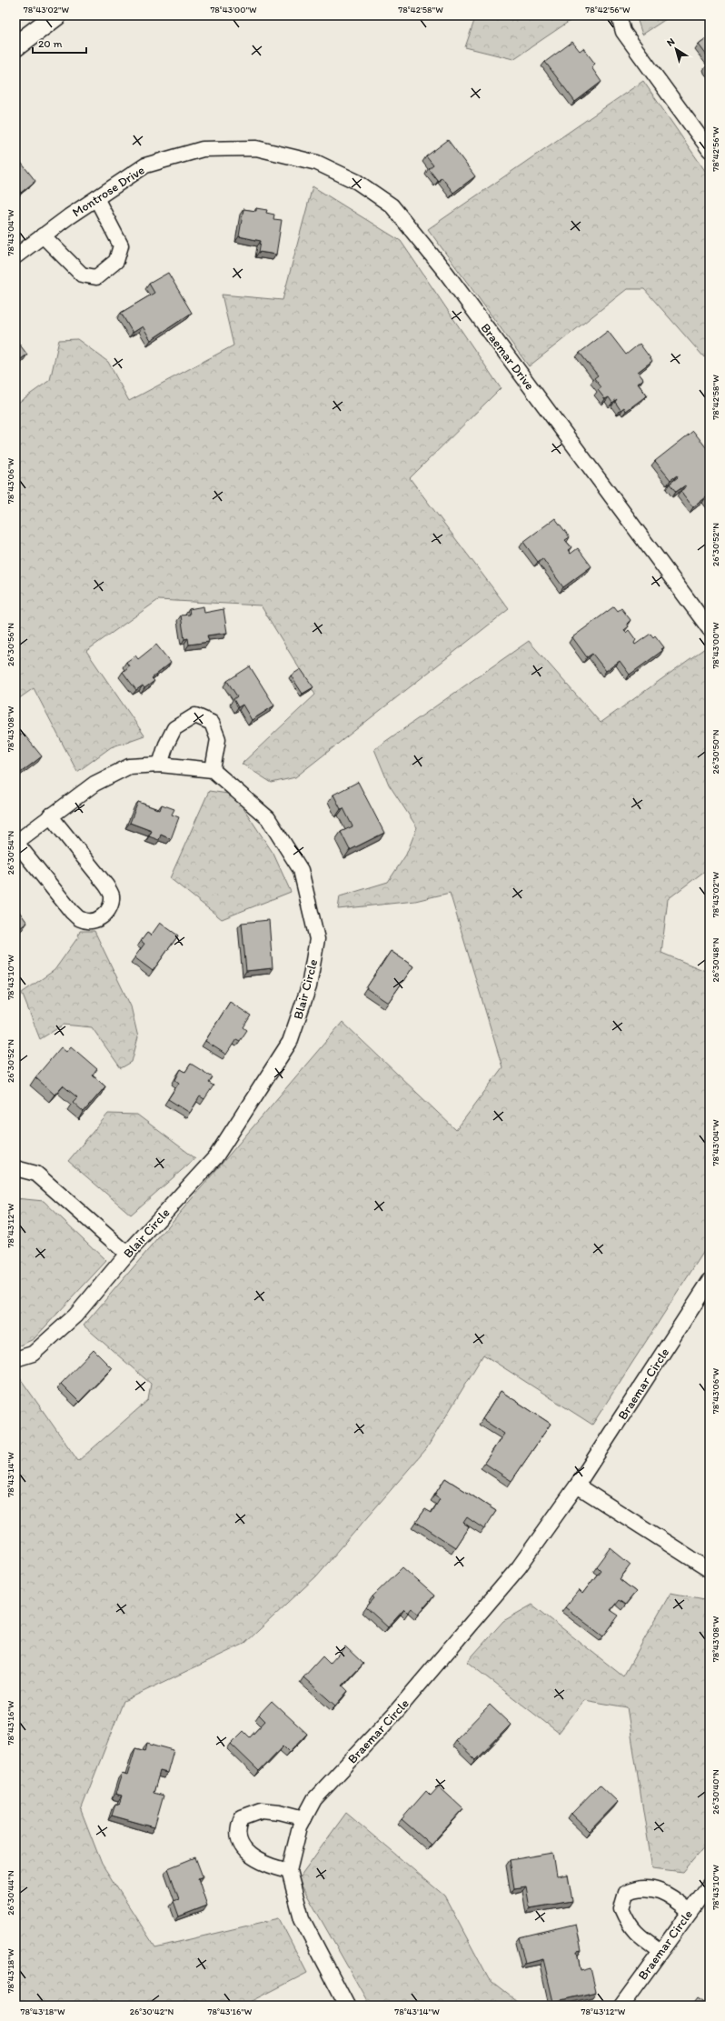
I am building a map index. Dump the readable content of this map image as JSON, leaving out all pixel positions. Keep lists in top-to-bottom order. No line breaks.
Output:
{"streets":{"street":["Montrose Drive","Braemar Drive","Blair Circle","Braemar Circle"]},"crossings":[["Montrose Drive","Braemar Drive"]],"scale_bar":"20 m","north":"top left","coordinates":["78°43'02\"W","78°43'00\"W","78°42'58\"W","78°42'56\"W","78°43'04\"W","78°43'06\"W","26°30'52\"N","26°30'56\"N","78°43'08\"W","26°30'50\"N","26°30'54\"N","26°30'48\"N","78°43'10\"W","78°43'12\"W","78°43'14\"W","78°43'16\"W","26°30'40\"N","26°30'44\"N","78°43'18\"W","26°30'42\"N"]}
